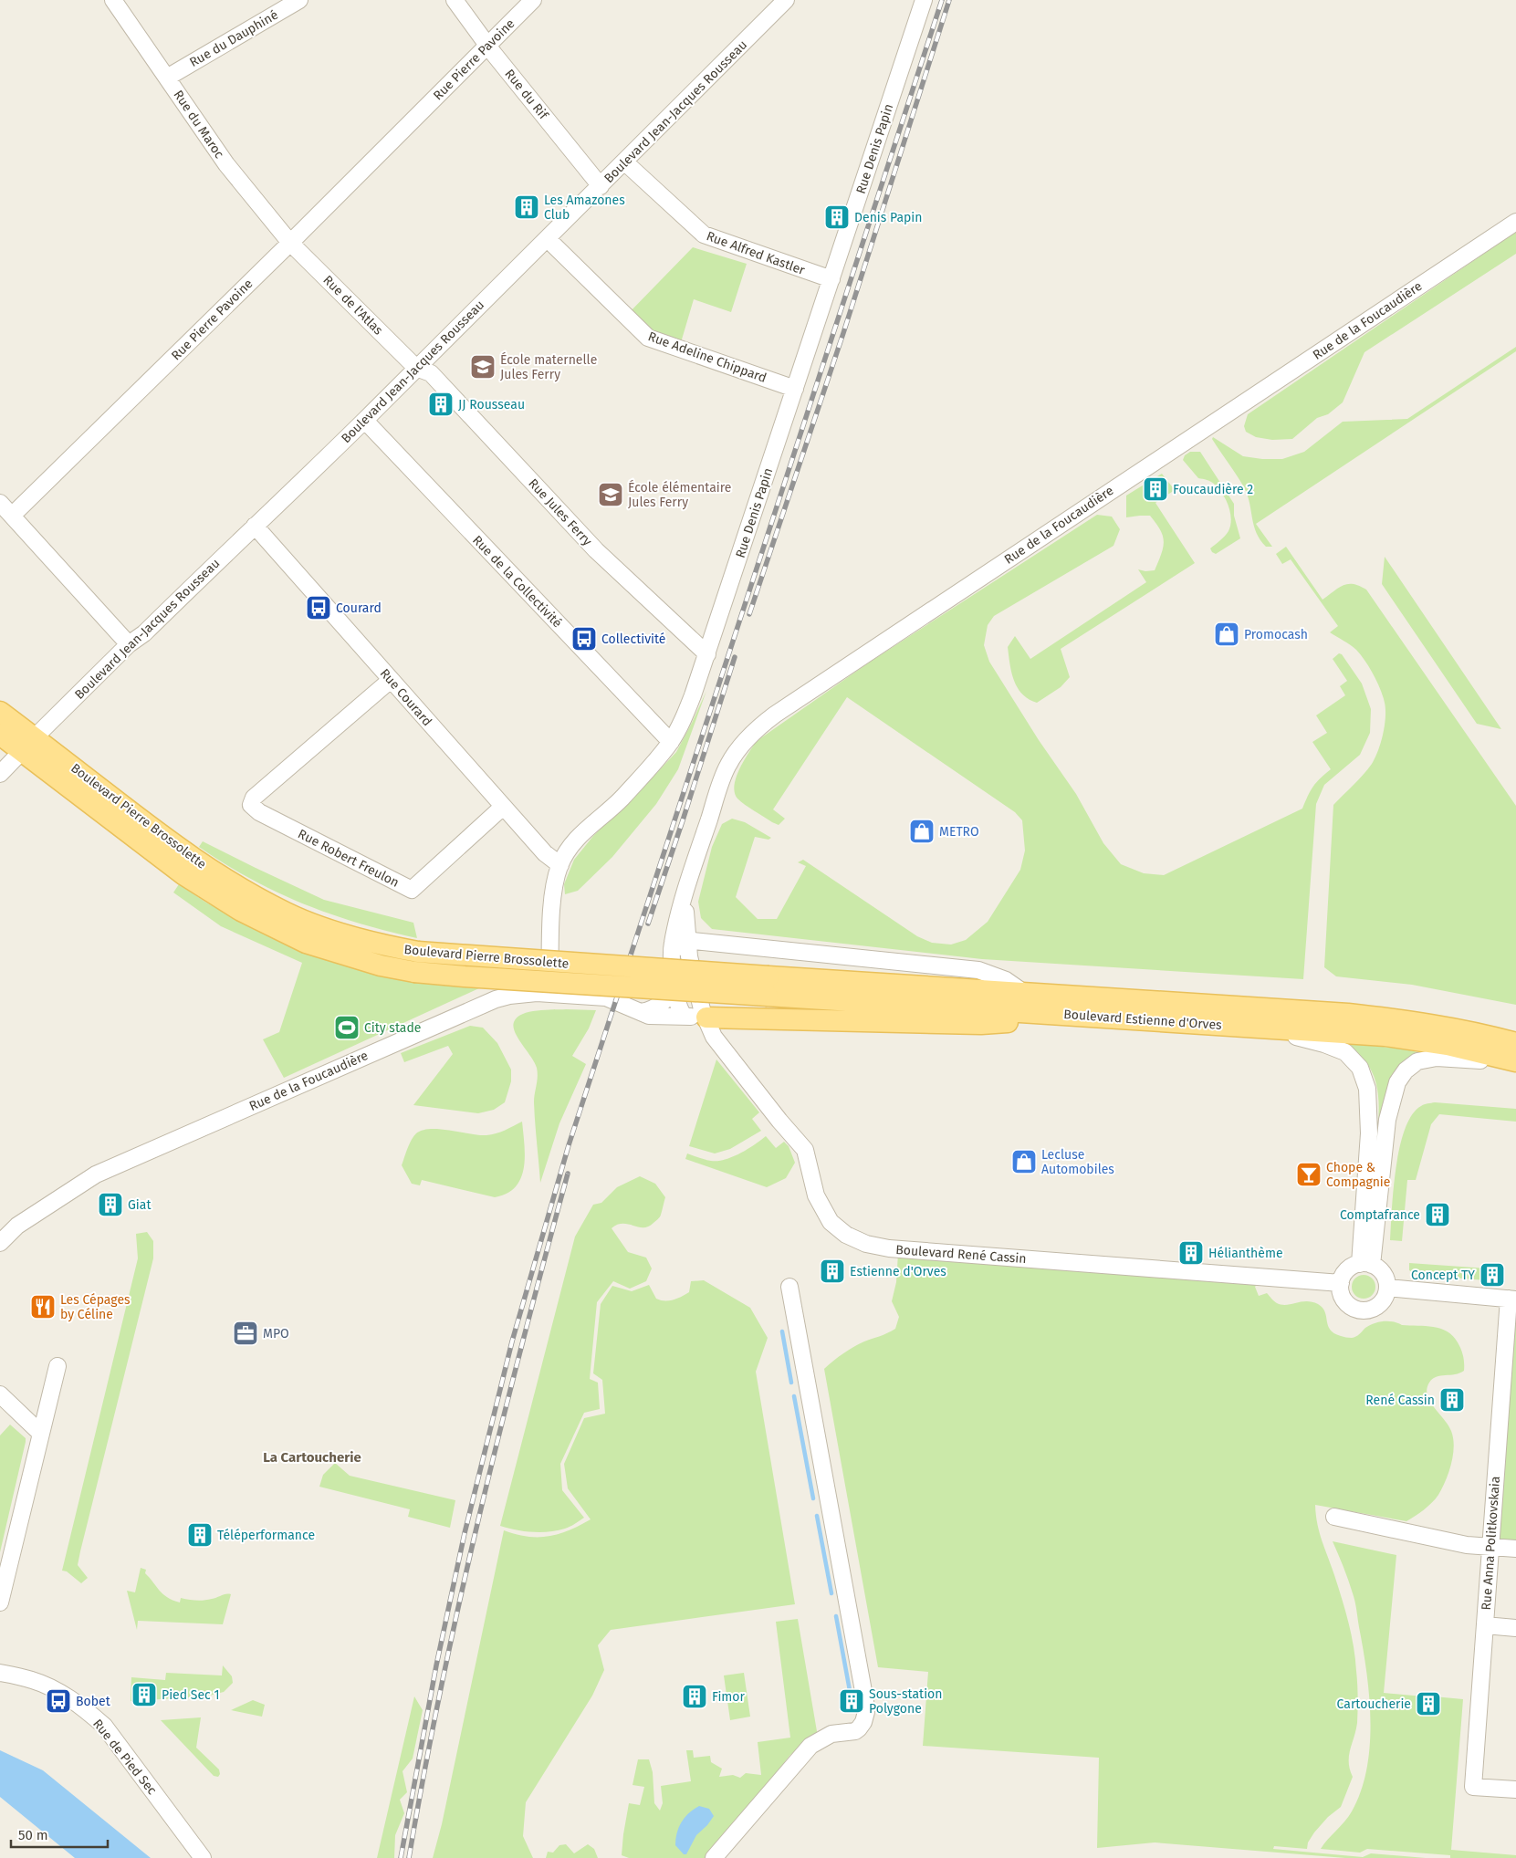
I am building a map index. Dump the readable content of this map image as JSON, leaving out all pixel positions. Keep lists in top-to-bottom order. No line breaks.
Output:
{"streets":{"main road":["Boulevard Pierre Brossolette","Boulevard Estienne d'Orves"],"street":["Rue du Dauphiné","Rue Pierre Pavoine","Rue du Rif","Boulevard Jean-Jacques Rousseau","Rue du Maroc","Rue Denis Papin","Rue Alfred Kastler","Rue de l'Atlas","Rue de la Foucaudière","Rue Adeline Chippard","Rue Jules Ferry","Rue de la Collectivité","Rue Courard","Rue Robert Freulon","Boulevard René Cassin","Rue Anna Politkovskaia","Rue de Pied Sec"]},"crossings":[["Rue du Dauphiné","Rue du Maroc"],["Rue Pierre Pavoine","Rue du Rif"],["Rue Pierre Pavoine","Rue du Maroc"],["Rue Pierre Pavoine","Rue de l'Atlas"],["Rue du Rif","Boulevard Jean-Jacques Rousseau"],["Boulevard Jean-Jacques Rousseau","Rue Alfred Kastler"],["Boulevard Jean-Jacques Rousseau","Rue de l'Atlas"],["Boulevard Jean-Jacques Rousseau","Rue Adeline Chippard"],["Boulevard Jean-Jacques Rousseau","Rue Jules Ferry"],["Boulevard Jean-Jacques Rousseau","Rue de la Collectivité"],["Boulevard Jean-Jacques Rousseau","Rue Courard"],["Boulevard Jean-Jacques Rousseau","Boulevard Pierre Brossolette"],["Rue du Maroc","Rue de l'Atlas"],["Rue Denis Papin","Rue Alfred Kastler"],["Rue Denis Papin","Rue de la Foucaudière"],["Rue Denis Papin","Rue Adeline Chippard"],["Rue Denis Papin","Rue Jules Ferry"],["Rue Denis Papin","Rue de la Collectivité"],["Rue Denis Papin","Rue Courard"],["Rue de l'Atlas","Rue Jules Ferry"],["Rue de la Foucaudière","Boulevard René Cassin"],["Rue Courard","Rue Robert Freulon"],["Boulevard Pierre Brossolette","Boulevard Estienne d'Orves"]],"districts":["La Cartoucherie"],"places":{"building":["Les Amazones Club","Denis Papin","JJ Rousseau","Foucaudière 2","Giat","Comptafrance","Hélianthème","Estienne d'Orves","Concept TY","René Cassin","Téléperformance","Pied Sec 1","Fimor","Sous-station Polygone","Cartoucherie"],"school or university":["École maternelle Jules Ferry","École élémentaire Jules Ferry"],"bus stop":["Courard","Collectivité","Bobet"],"shop":["Promocash","METRO","Lecluse Automobiles"],"sports":["City stade"],"bar":["Chope & Compagnie"],"restaurant":["Les Cépages by Céline"],"office":["MPO"]},"scale_bar":"50 m"}
